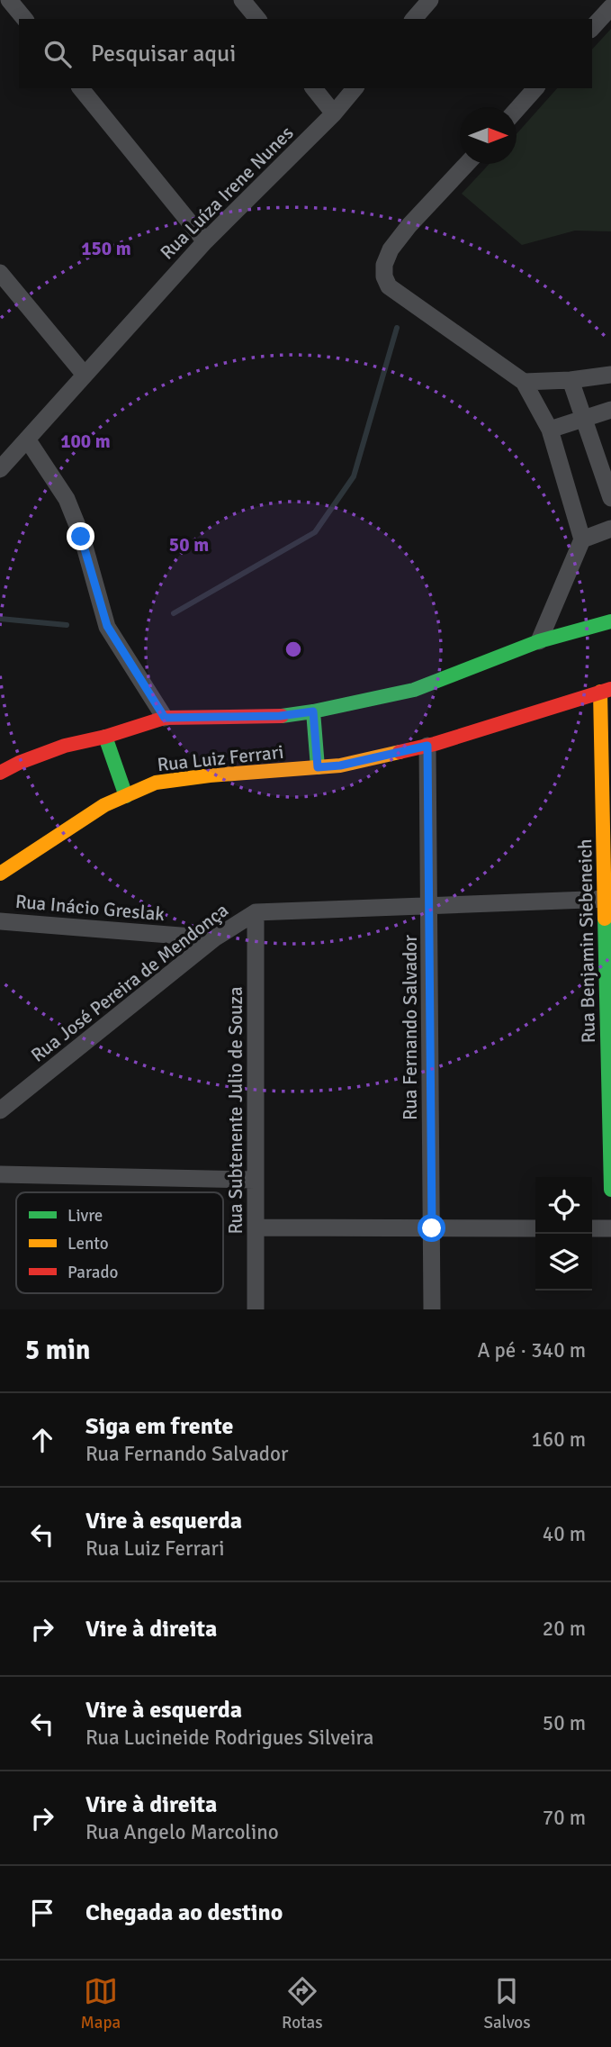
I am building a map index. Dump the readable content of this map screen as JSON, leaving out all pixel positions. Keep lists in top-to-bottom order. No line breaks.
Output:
{"streets":{"street":["Rua Luíza Irene Nunes","Rua Luiz Ferrari","Rua Inácio Greslak","Rua Benjamin Siebeneich","Rua José Pereira de Mendonça","Rua Fernando Salvador","Rua Subtenente Julio de Souza"]},"crossings":[["Rua Luiz Ferrari","Rua Benjamin Siebeneich"],["Rua Luiz Ferrari","Rua Fernando Salvador"],["Rua Inácio Greslak","Rua José Pereira de Mendonça"],["Rua José Pereira de Mendonça","Rua Subtenente Julio de Souza"]],"legend":["Livre","Lento","Parado"],"north":"right","page":{"search":"Pesquisar aqui","heading":["5 min","A pé · 340 m"],"list":[["Siga em frente","Rua Fernando Salvador","160 m"],["Vire à esquerda","Rua Luiz Ferrari","40 m"],["Vire à direita","20 m"],["Vire à esquerda","Rua Lucineide Rodrigues Silveira","50 m"],["Vire à direita","Rua Angelo Marcolino","70 m"],"Chegada ao destino"],"nav":["Mapa","Rotas","Salvos"]},"rings":["150 m","100 m","50 m"]}
